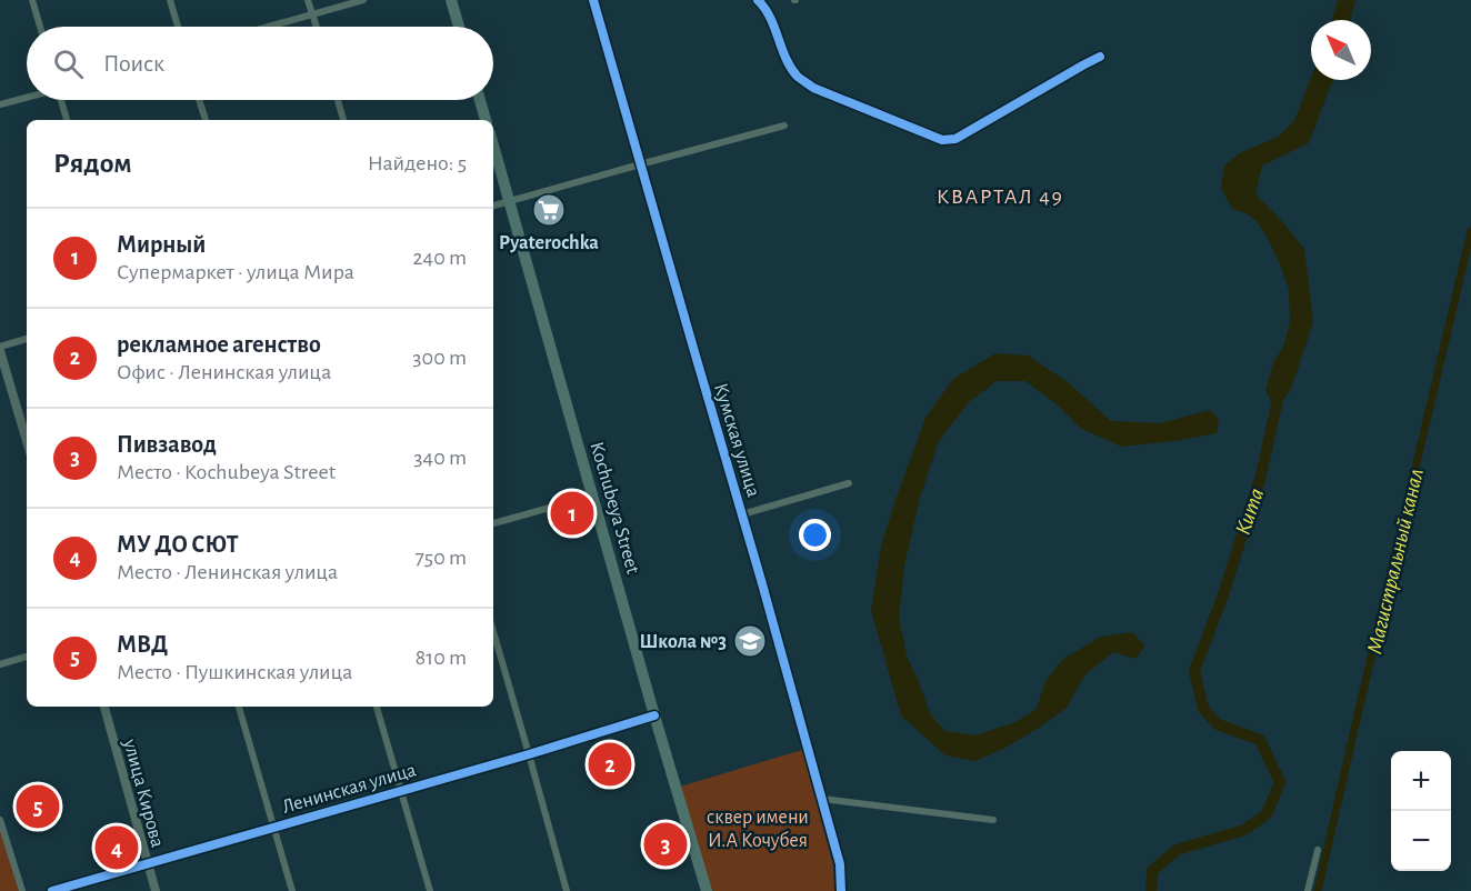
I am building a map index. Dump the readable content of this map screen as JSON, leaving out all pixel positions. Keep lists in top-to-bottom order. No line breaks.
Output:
{"streets":{"main road":["Kochubeya Street"],"street":["Кумская улица","Ленинская улица","улица Кирова"]},"crossings":[["Kochubeya Street","Ленинская улица"],["Ленинская улица","улица Кирова"]],"districts":["КВАРТАЛ 49"],"water":["Kuma","Магистральный канал"],"parks":["сквер имени И.А Кочубея"],"places":{"supermarket":["Pyaterochka"],"school or university":["Школа №3"]},"north":"top left","page":{"search":"Поиск","heading":["Рядом","Найдено: 5"],"list":[{"mark":"1","name":"Мирный","note":"Супермаркет · улица Мира","value":"240 m"},{"mark":"2","name":"рекламное агенство","note":"Офис · Ленинская улица","value":"300 m"},{"mark":"3","name":"Пивзавод","note":"Место · Kochubeya Street","value":"340 m"},{"mark":"4","name":"МУ ДО СЮТ","note":"Место · Ленинская улица","value":"750 m"},{"mark":"5","name":"МВД","note":"Место · Пушкинская улица","value":"810 m"}],"pins":["1","2","5","3","4"],"map_buttons":["+","−"]}}
